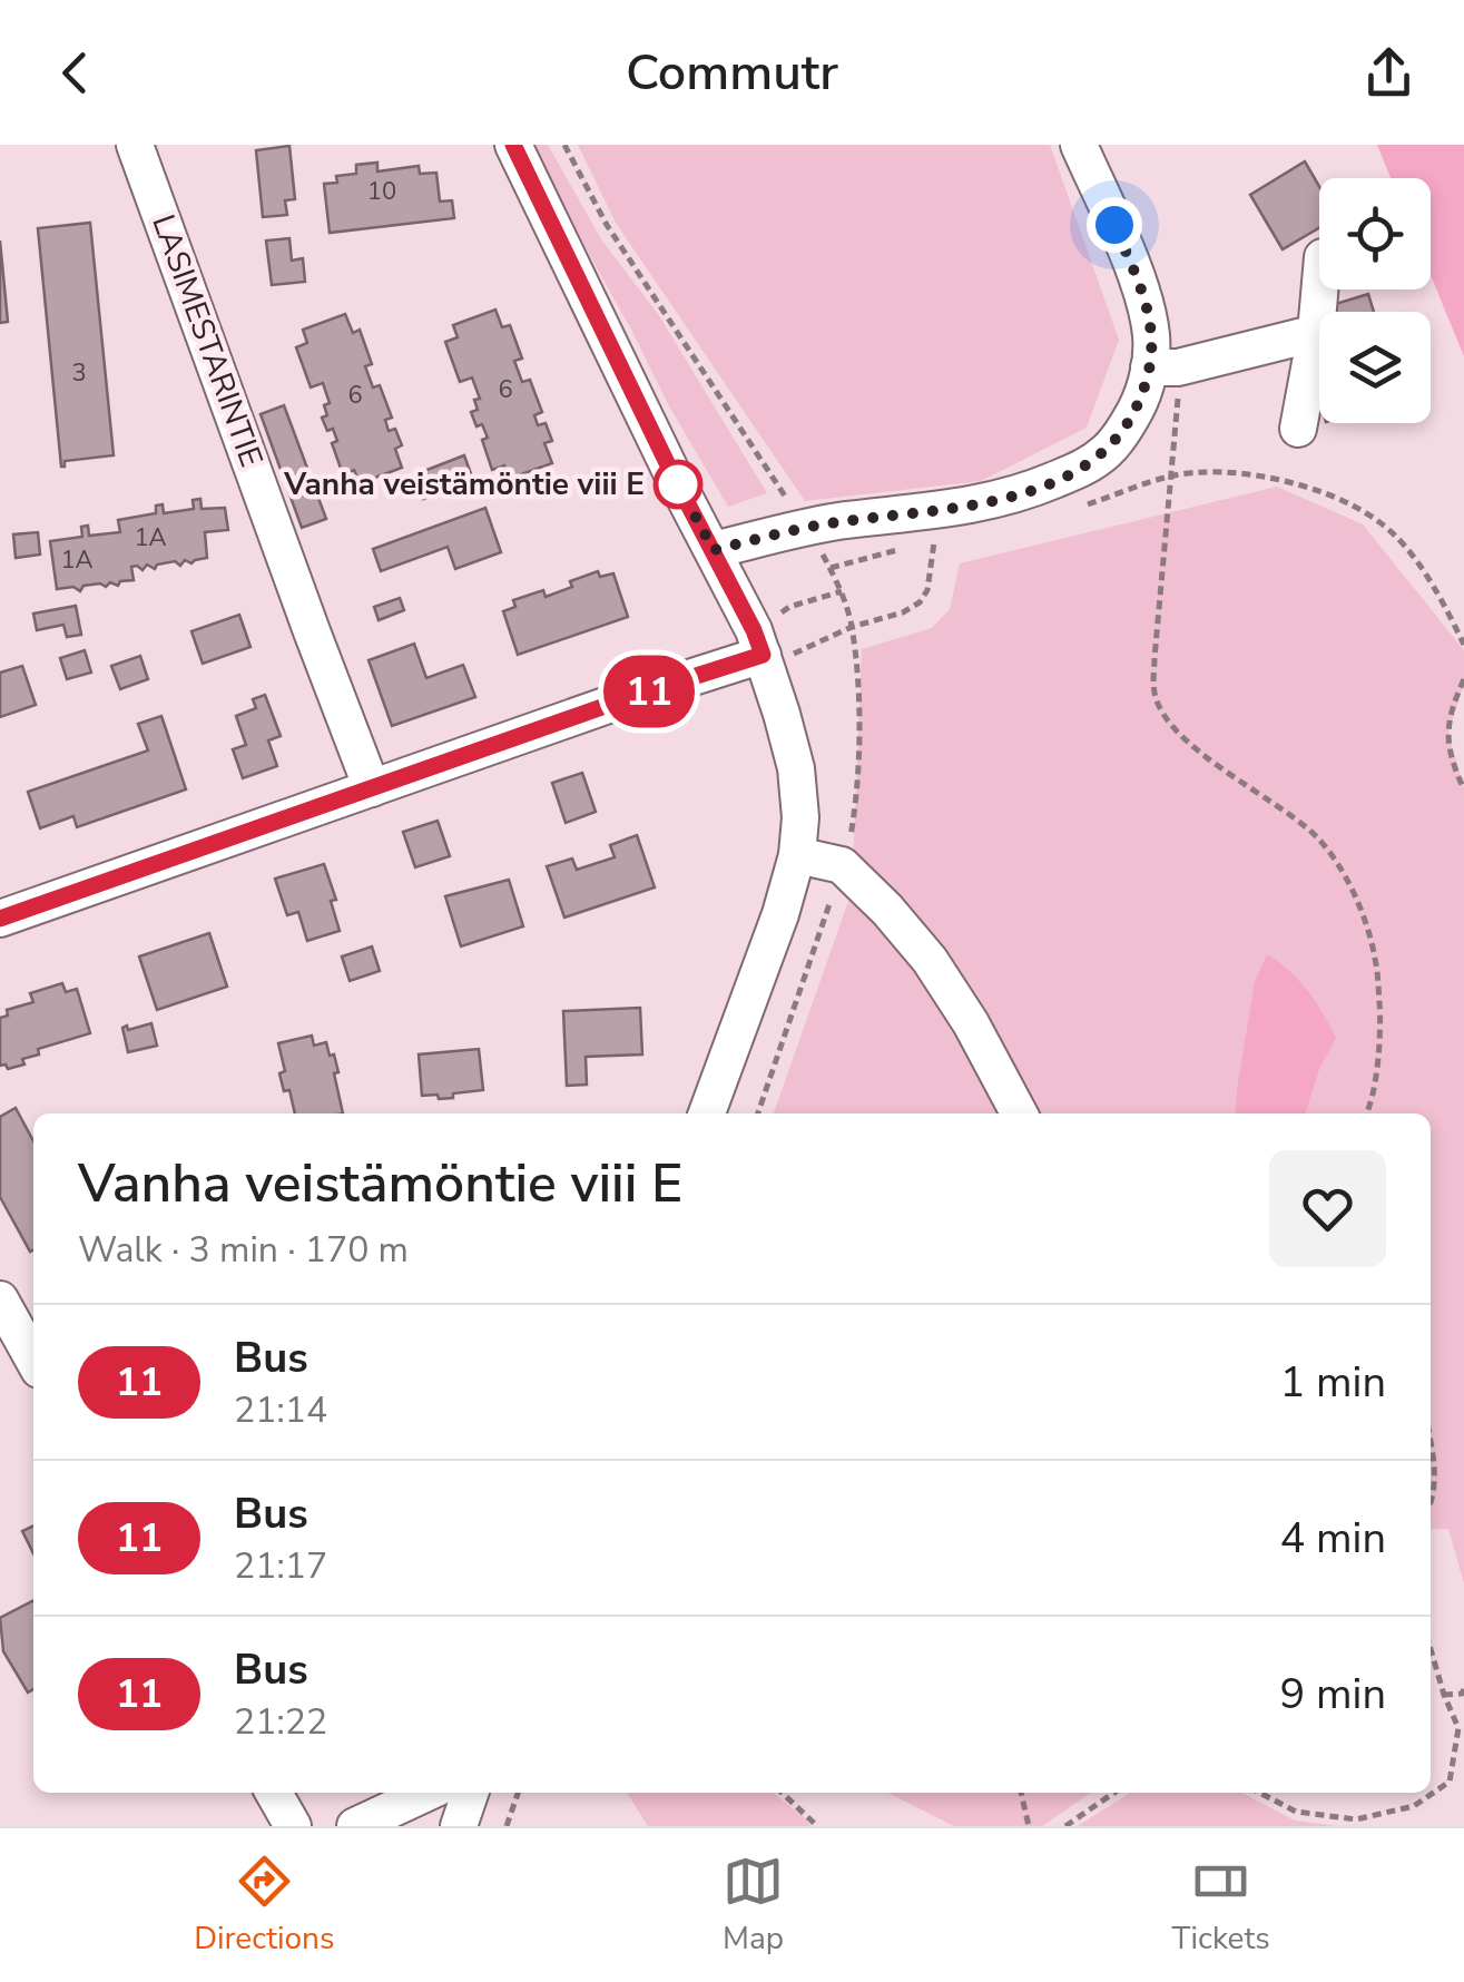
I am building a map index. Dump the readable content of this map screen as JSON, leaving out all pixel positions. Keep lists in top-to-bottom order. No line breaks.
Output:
{"streets":{"street":["LASIMESTARINTIE"]},"places":["Vanha veistämöntie viii E"],"lines":["bus line 11"],"house_numbers":["10","3","6","6","1A","1A"],"page":{"header":"Commutr","on_map":"11","heading":["Vanha veistämöntie viii E","Walk · 3 min · 170 m"],"list":[{"mark":"11","name":"Bus","note":"21:14","value":"1 min"},{"mark":"11","name":"Bus","note":"21:17","value":"4 min"},{"mark":"11","name":"Bus","note":"21:22","value":"9 min"}],"tabs":["Directions","Map","Tickets"]}}
